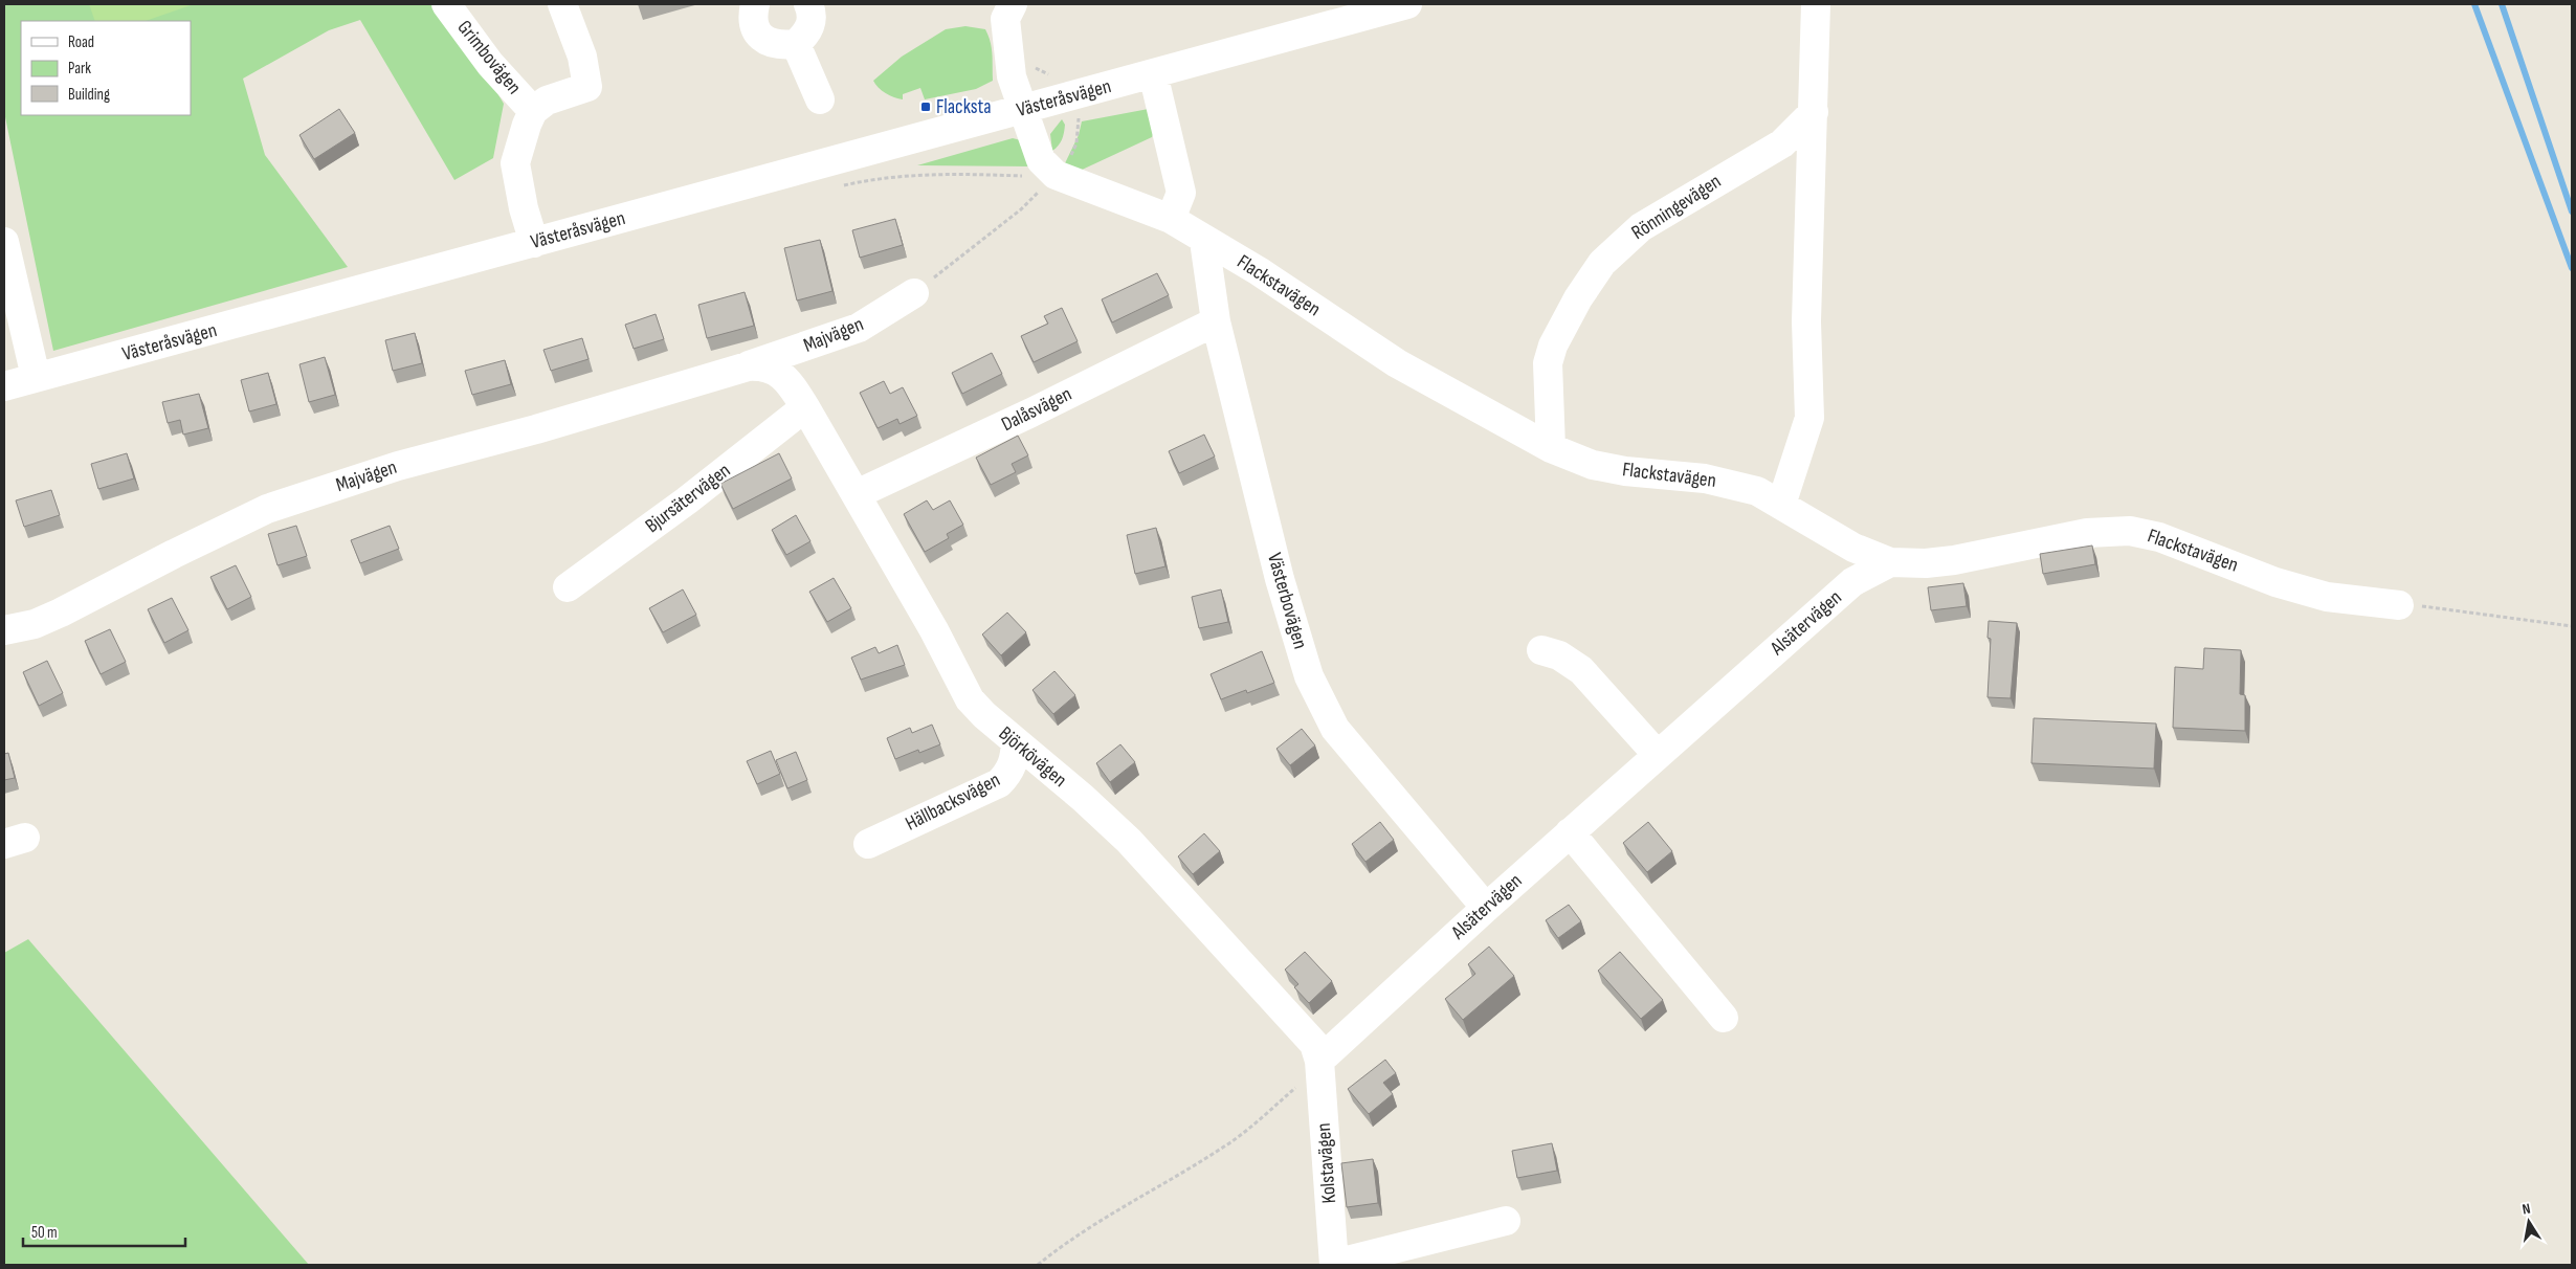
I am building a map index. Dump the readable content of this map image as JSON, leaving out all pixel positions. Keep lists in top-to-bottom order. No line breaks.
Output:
{"streets":{"street":["Grimbovägen","Västeråsvägen","Rönningevägen","Flackstavägen","Majvägen","Dalåsvägen","Bjursätervägen","Västerbovägen","Alsätervägen","Björkövägen","Hällbacksvägen","Kolstavägen"]},"crossings":[["Grimbovägen","Västeråsvägen"],["Västeråsvägen","Flackstavägen"],["Rönningevägen","Flackstavägen"],["Flackstavägen","Västerbovägen"],["Flackstavägen","Alsätervägen"],["Majvägen","Bjursätervägen"],["Majvägen","Björkövägen"],["Dalåsvägen","Västerbovägen"],["Dalåsvägen","Björkövägen"],["Bjursätervägen","Björkövägen"],["Västerbovägen","Alsätervägen"],["Alsätervägen","Björkövägen"],["Alsätervägen","Kolstavägen"],["Björkövägen","Hällbacksvägen"],["Björkövägen","Kolstavägen"]],"places":{"transit":["Flacksta"]},"legend":["Road","Park","Building"],"scale_bar":"50 m","north":"top"}
